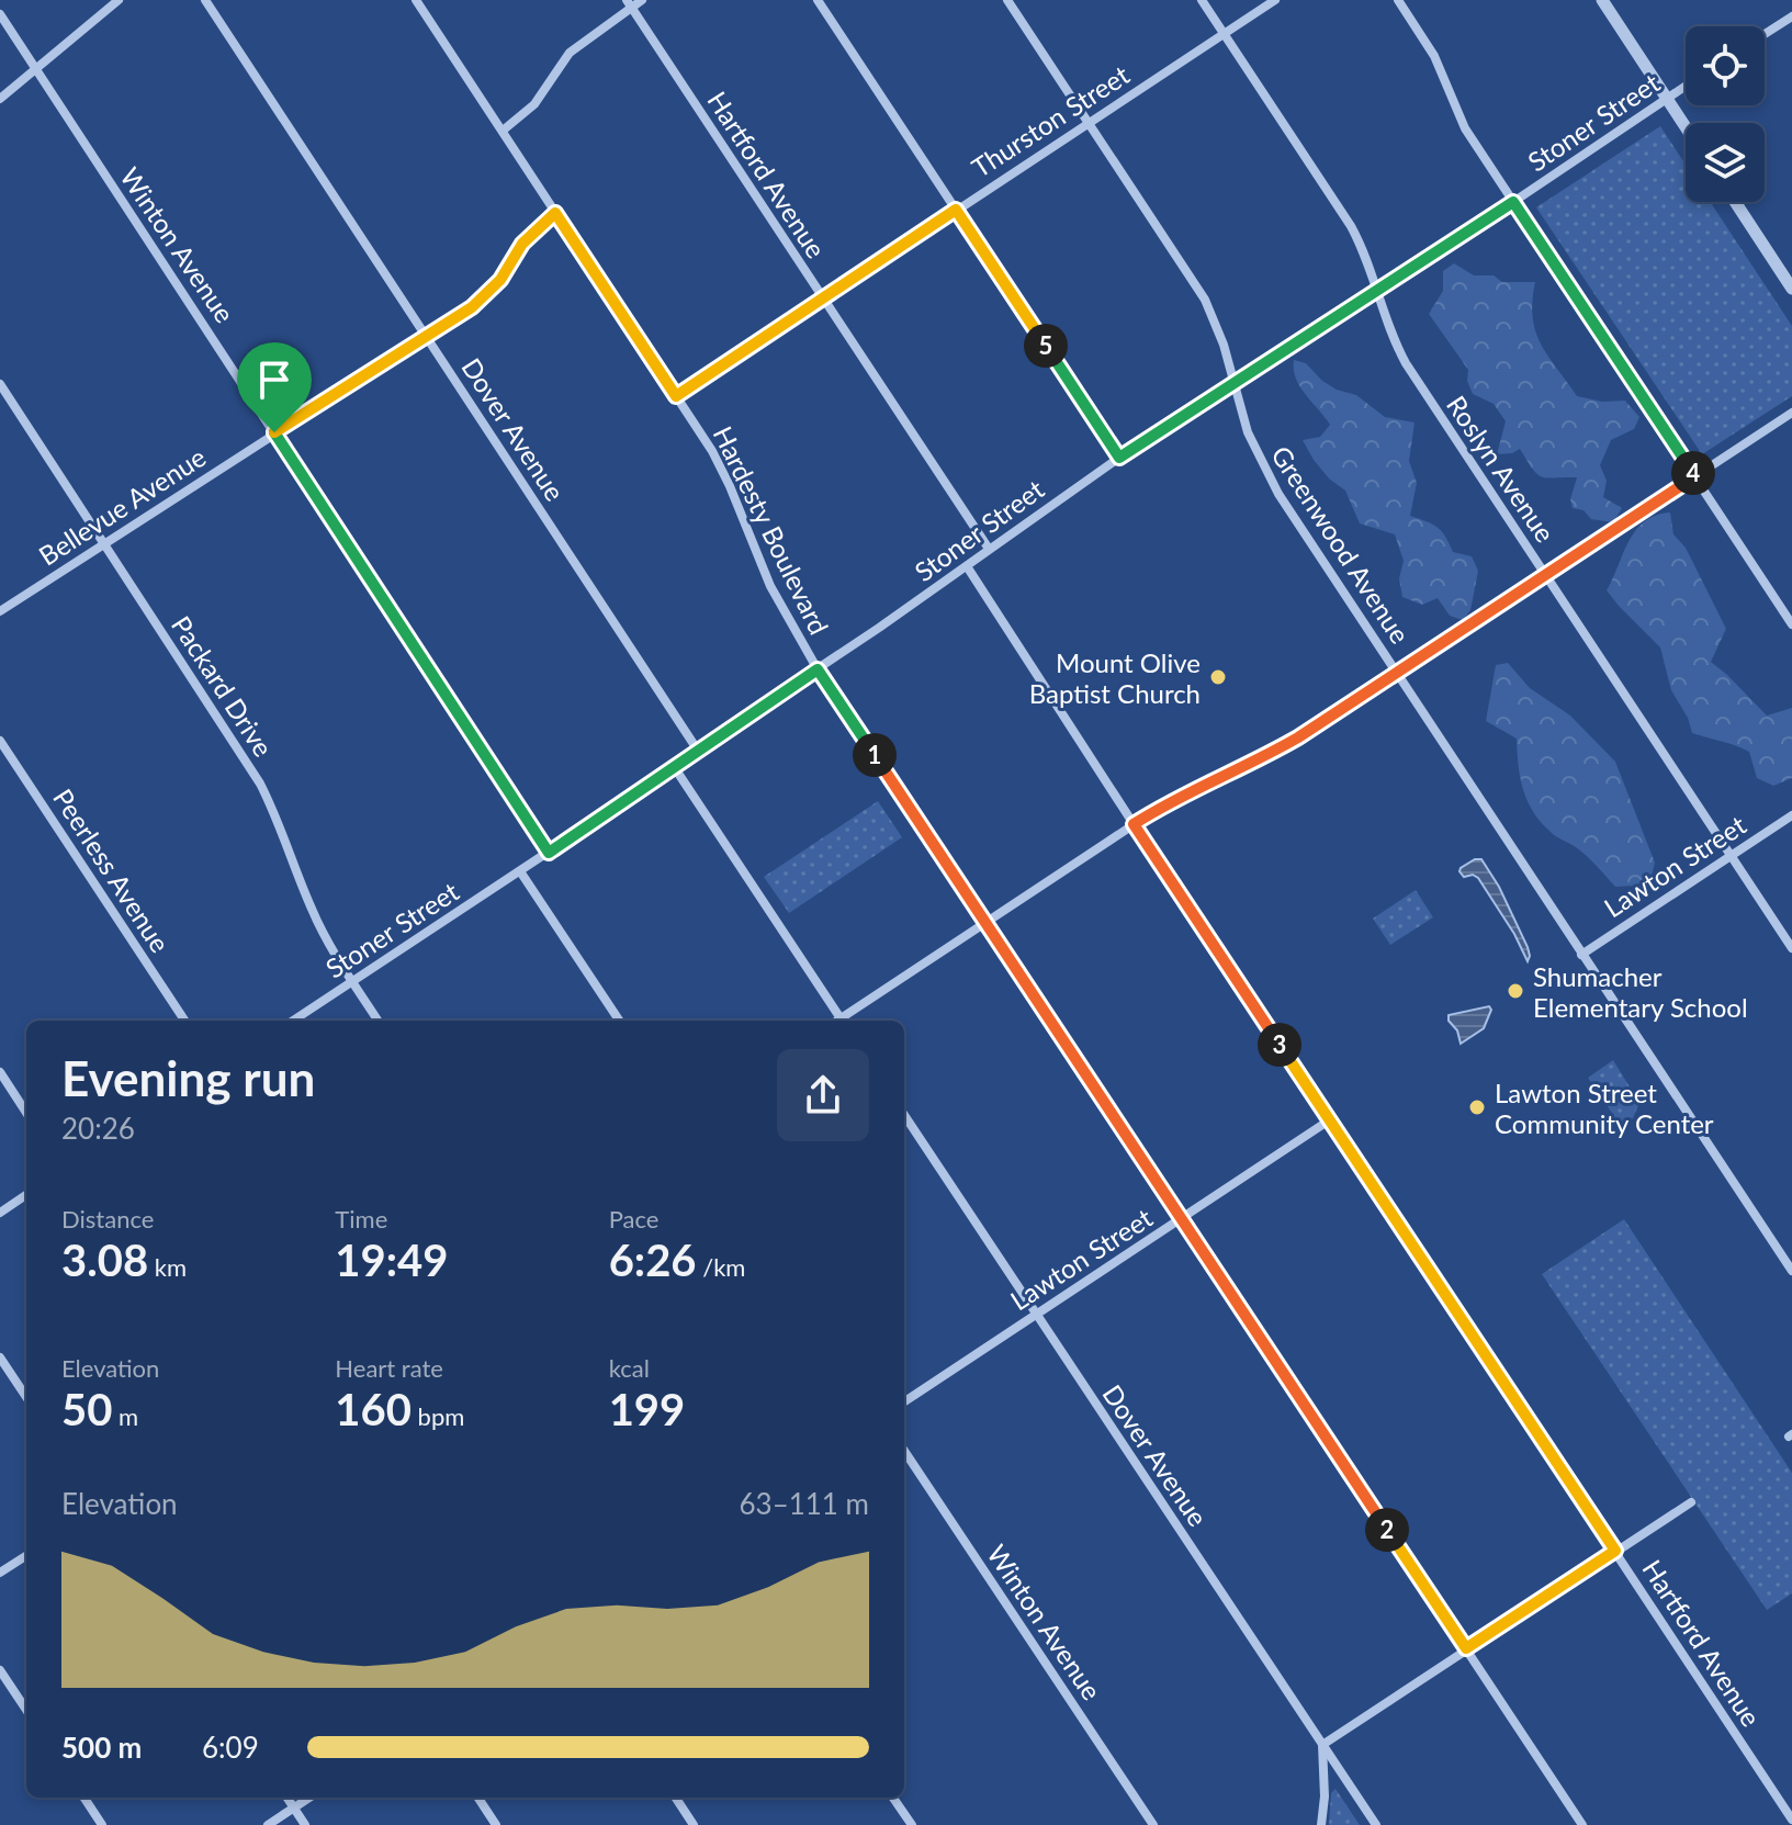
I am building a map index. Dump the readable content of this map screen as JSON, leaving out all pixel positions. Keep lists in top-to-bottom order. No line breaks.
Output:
{"streets":{"street":["Thurston Street","Stoner Street","Hartford Avenue","Winton Avenue","Dover Avenue","Roslyn Avenue","Bellevue Avenue","Hardesty Boulevard","Greenwood Avenue","Packard Drive","Lawton Street","Peerless Avenue"]},"crossings":[["Thurston Street","Hartford Avenue"],["Thurston Street","Roslyn Avenue"],["Thurston Street","Hardesty Boulevard"],["Thurston Street","Greenwood Avenue"],["Stoner Street","Hartford Avenue"],["Stoner Street","Winton Avenue"],["Stoner Street","Dover Avenue"],["Stoner Street","Roslyn Avenue"],["Stoner Street","Hardesty Boulevard"],["Stoner Street","Greenwood Avenue"],["Stoner Street","Packard Drive"],["Hartford Avenue","Lawton Street"],["Winton Avenue","Bellevue Avenue"],["Dover Avenue","Bellevue Avenue"],["Dover Avenue","Lawton Street"],["Roslyn Avenue","Lawton Street"],["Bellevue Avenue","Hardesty Boulevard"],["Bellevue Avenue","Packard Drive"],["Hardesty Boulevard","Lawton Street"],["Greenwood Avenue","Lawton Street"]],"places":["Mount Olive Baptist Church","Shumacher Elementary School","Lawton Street Community Center"],"page":{"pins":["5","4","1","3","2"],"heading":["Evening run","20:26"],"stats":[["Distance","3.08 km"],["Time","19:49"],["Pace","6:26 /km"],["Elevation","50 m"],["Heart rate","160 bpm"],["kcal","199"]],"chart":["Elevation","63–111 m"],"list":[{"name":"500 m","note":"6:09"}]}}
